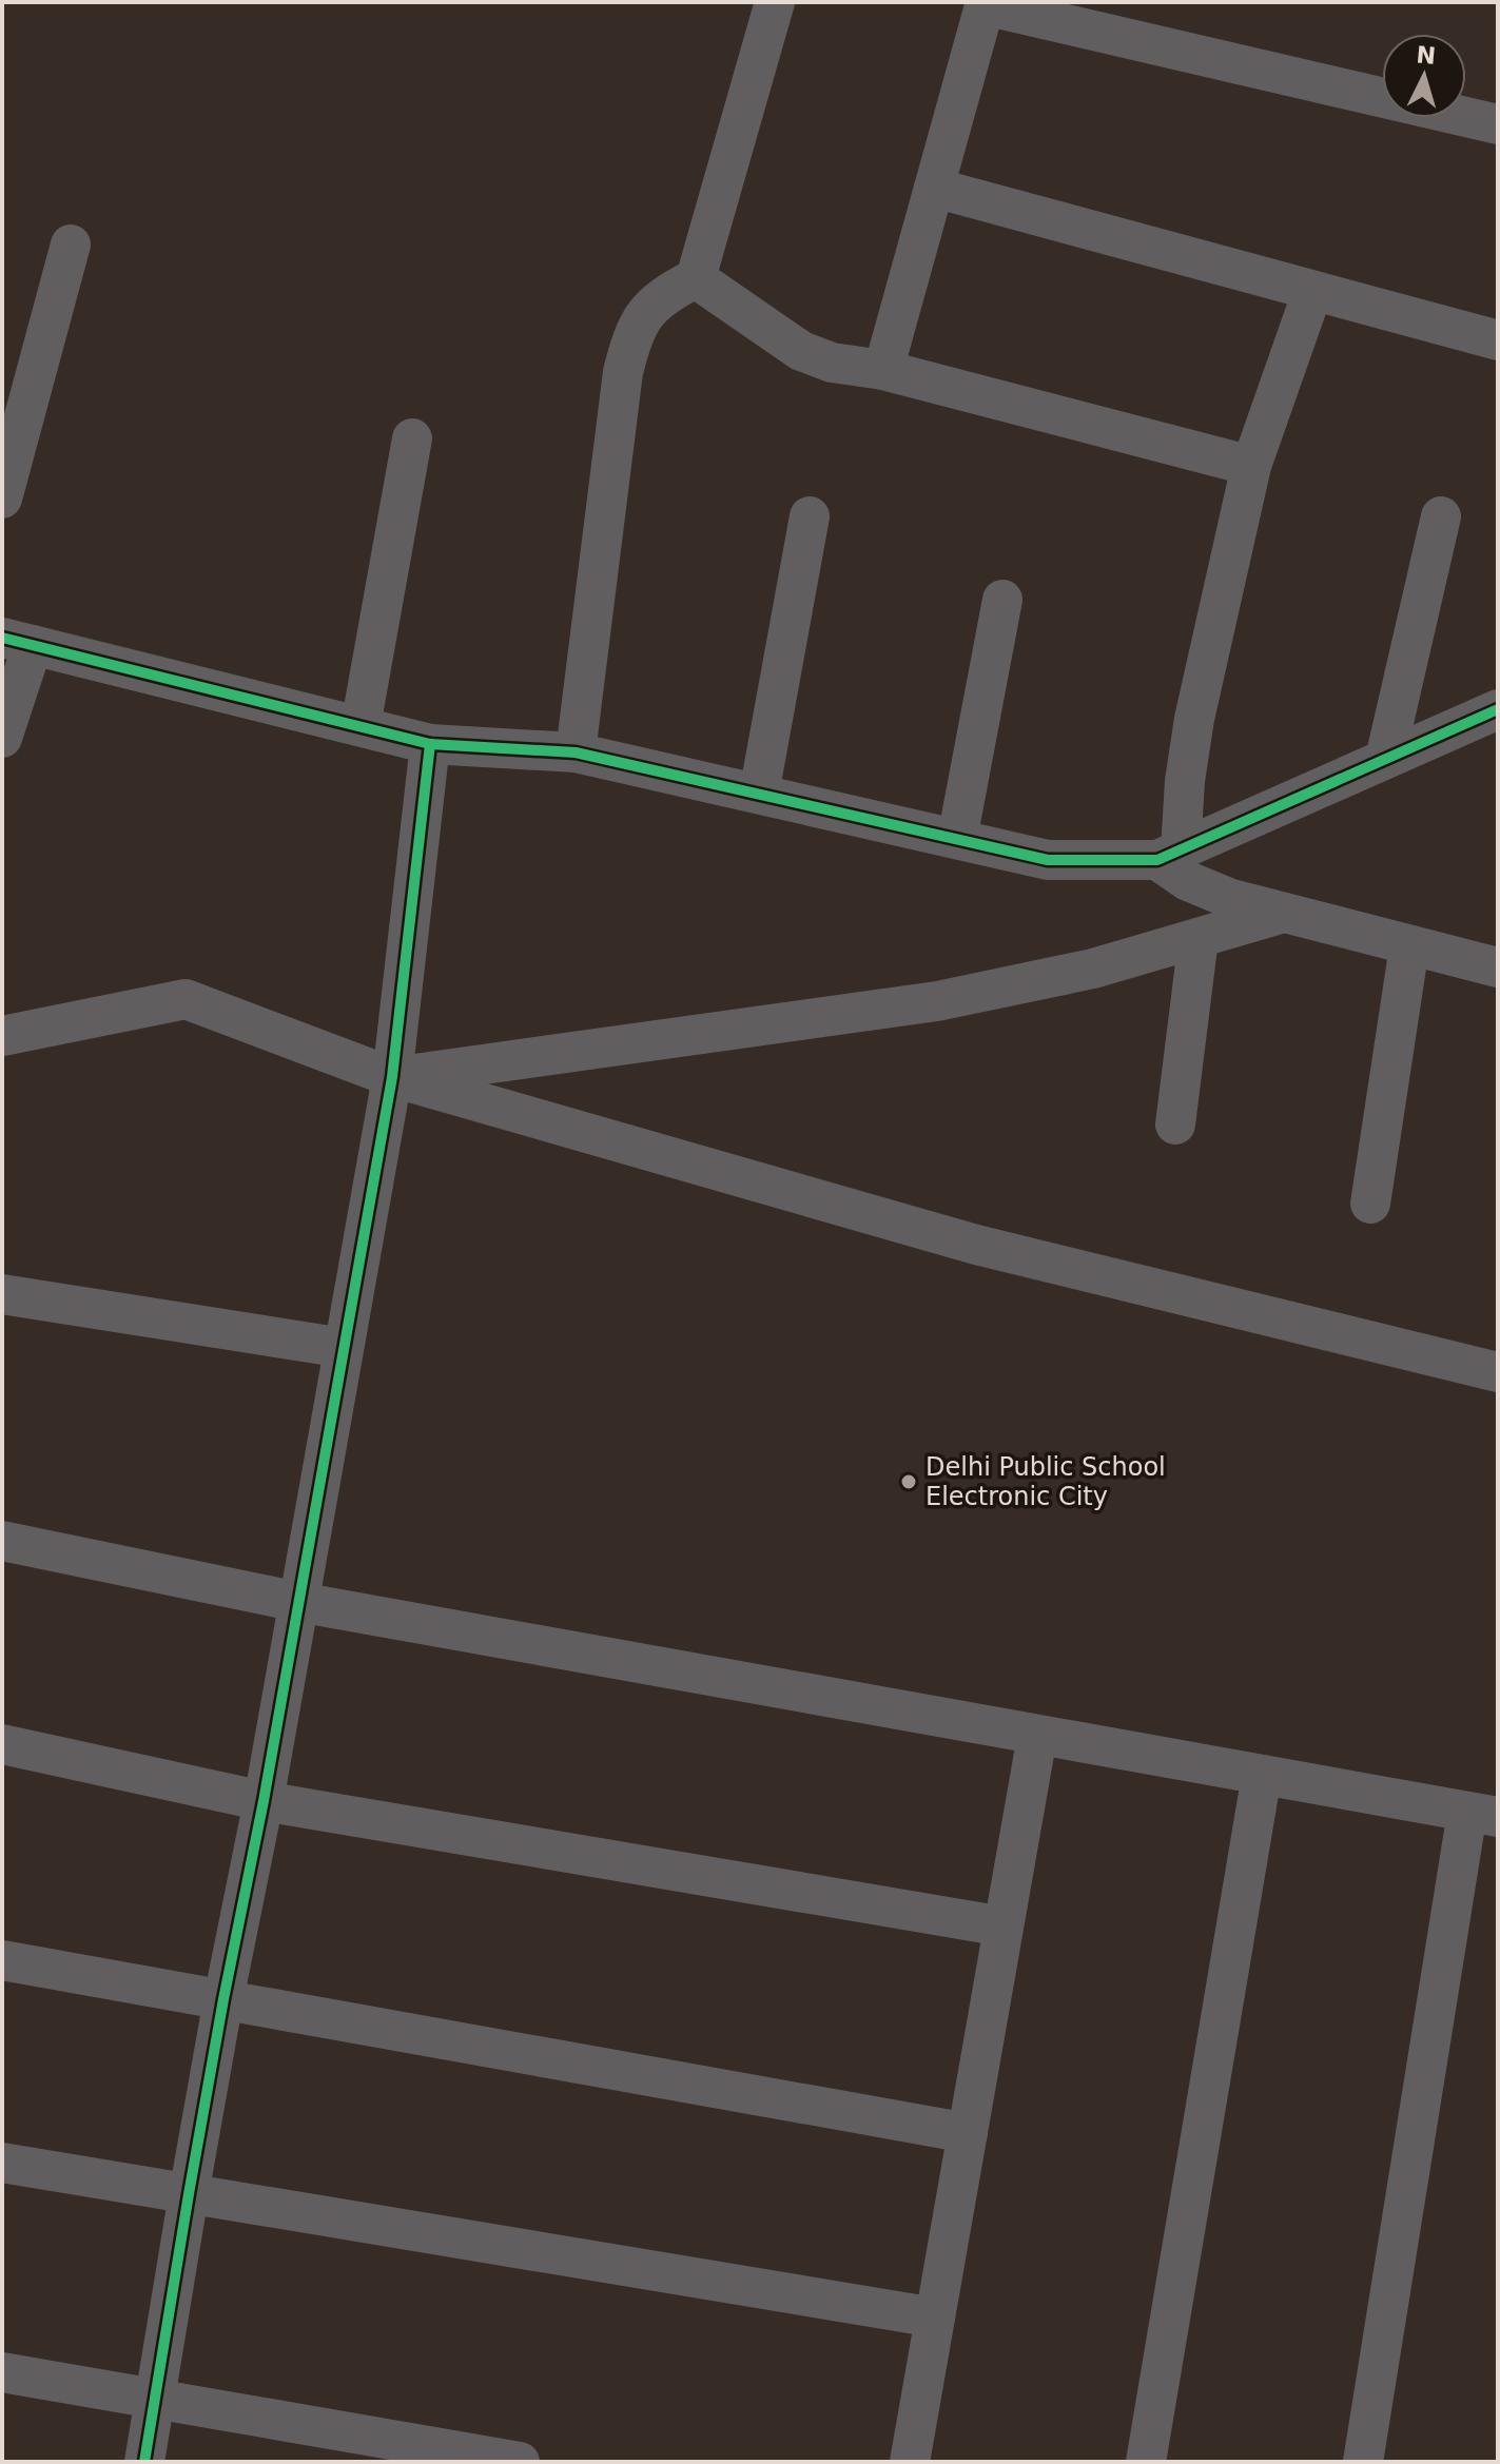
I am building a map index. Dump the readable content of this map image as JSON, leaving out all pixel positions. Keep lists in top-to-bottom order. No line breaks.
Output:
{"places":["Delhi Public School Electronic City"],"north":"top"}
